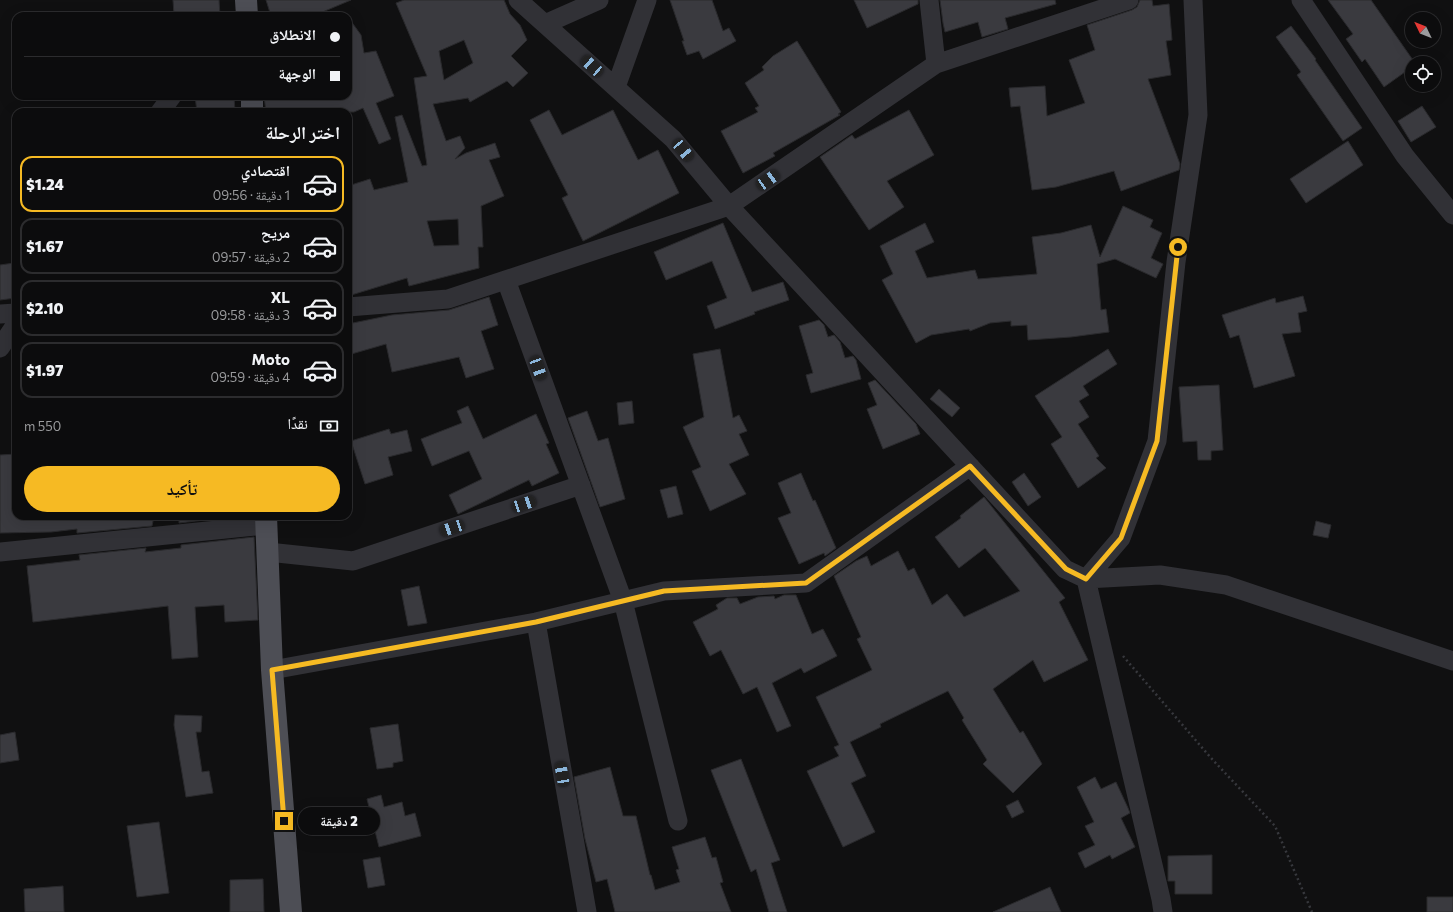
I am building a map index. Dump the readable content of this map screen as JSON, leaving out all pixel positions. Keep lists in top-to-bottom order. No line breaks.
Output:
{"north":"top left","page":{"banner":["الانطلاق","الوجهة"],"heading":"اختر الرحلة","list":[{"name":"اقتصادي","note":"1 دقيقة · 09:56","value":"$1.24"},{"name":"مريح","note":"2 دقيقة · 09:57","value":"$1.67"},{"name":"XL","note":"3 دقيقة · 09:58","value":"$2.10"},{"name":"Moto","note":"4 دقيقة · 09:59","value":"$1.97"}],"pay":["نقدًا","550 m"],"buttons":"تأكيد","bubble":"2 دقيقة"}}
